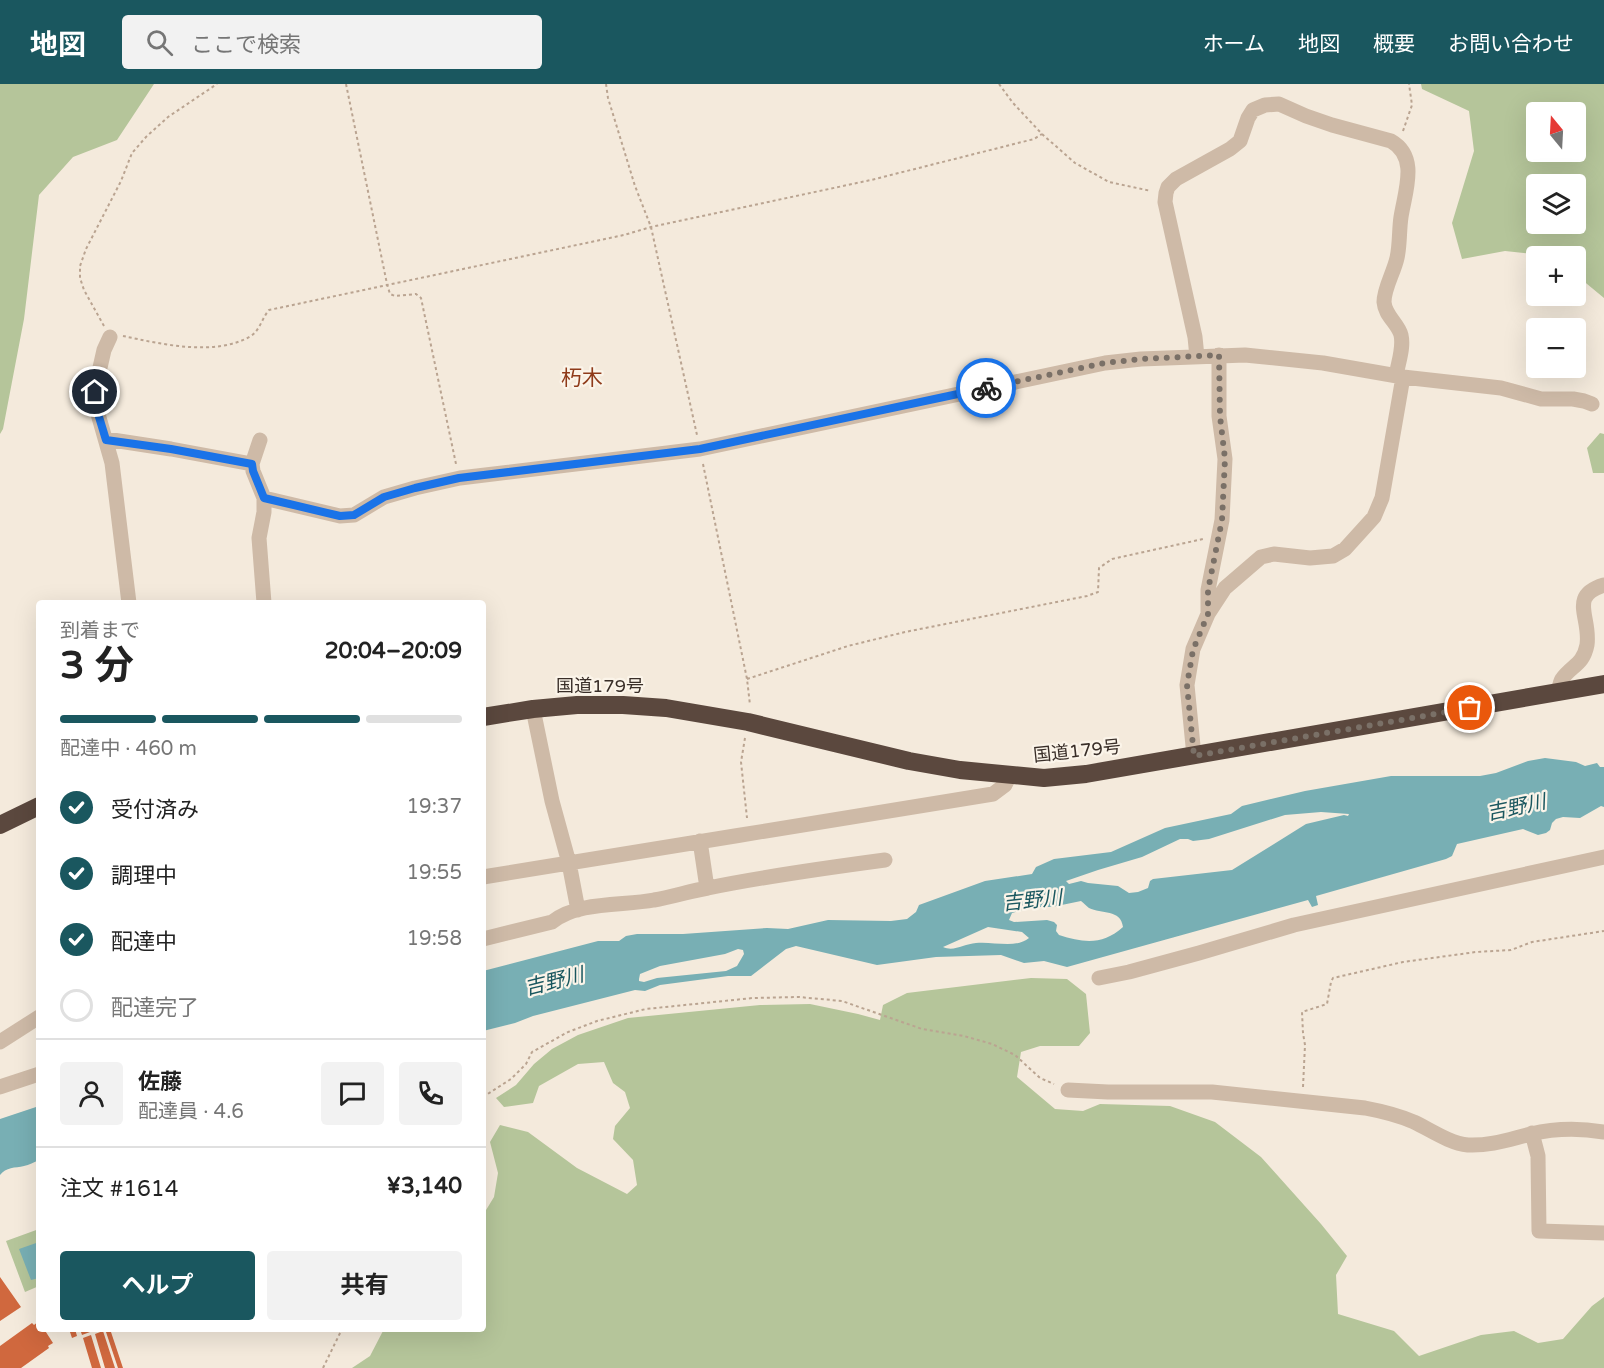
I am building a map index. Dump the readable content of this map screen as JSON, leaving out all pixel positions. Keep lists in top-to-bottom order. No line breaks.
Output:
{"streets":{"highway":["国道179号"]},"districts":["朽木"],"water":["吉野川"],"north":"top","page":{"header":"地図","search":"ここで検索","nav":["ホーム","地図","概要","お問い合わせ"],"map_buttons":["+","−"],"heading":["3 分","到着まで","20:04–20:09"],"panel":["佐藤","配達員 · 4.6","注文 #1614","¥3,140"],"bar":"配達中 · 460 m","list":[["受付済み","19:37"],["調理中","19:55"],["配達中","19:58"],"配達完了"],"buttons":["ヘルプ","共有"]}}
